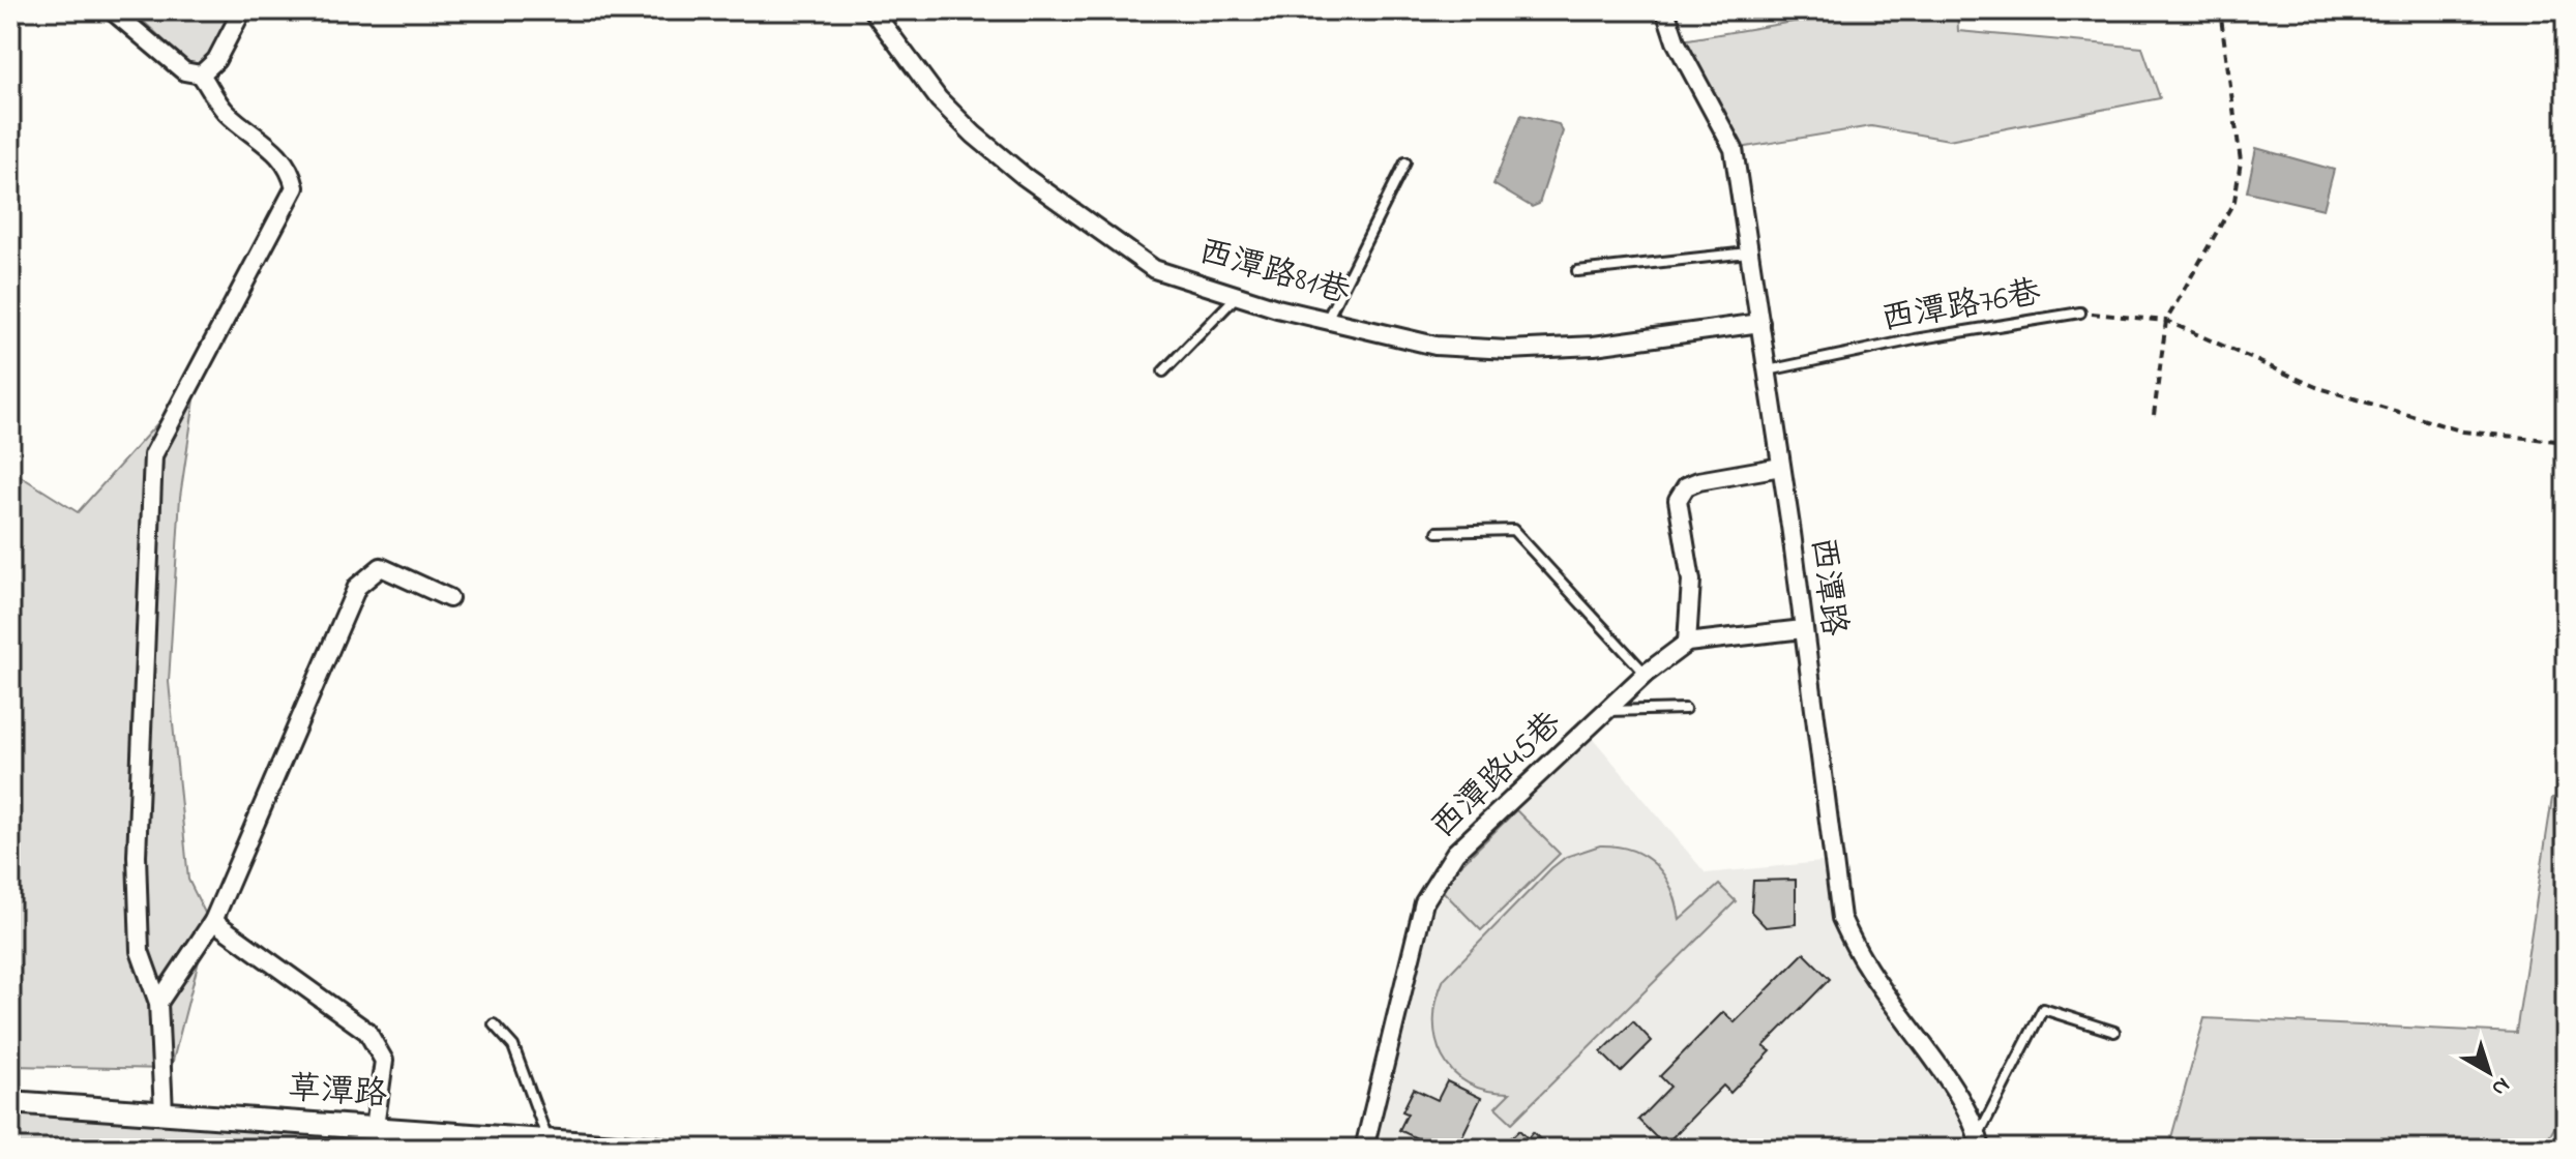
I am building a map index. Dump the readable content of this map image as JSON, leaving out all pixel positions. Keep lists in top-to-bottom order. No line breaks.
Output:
{"streets":{"street":["西潭路81巷","西潭路","西潭路45巷","草潭路"],"lane":["西潭路76巷"]},"crossings":[["西潭路81巷","西潭路"],["西潭路76巷","西潭路"]],"north":"bottom right"}
